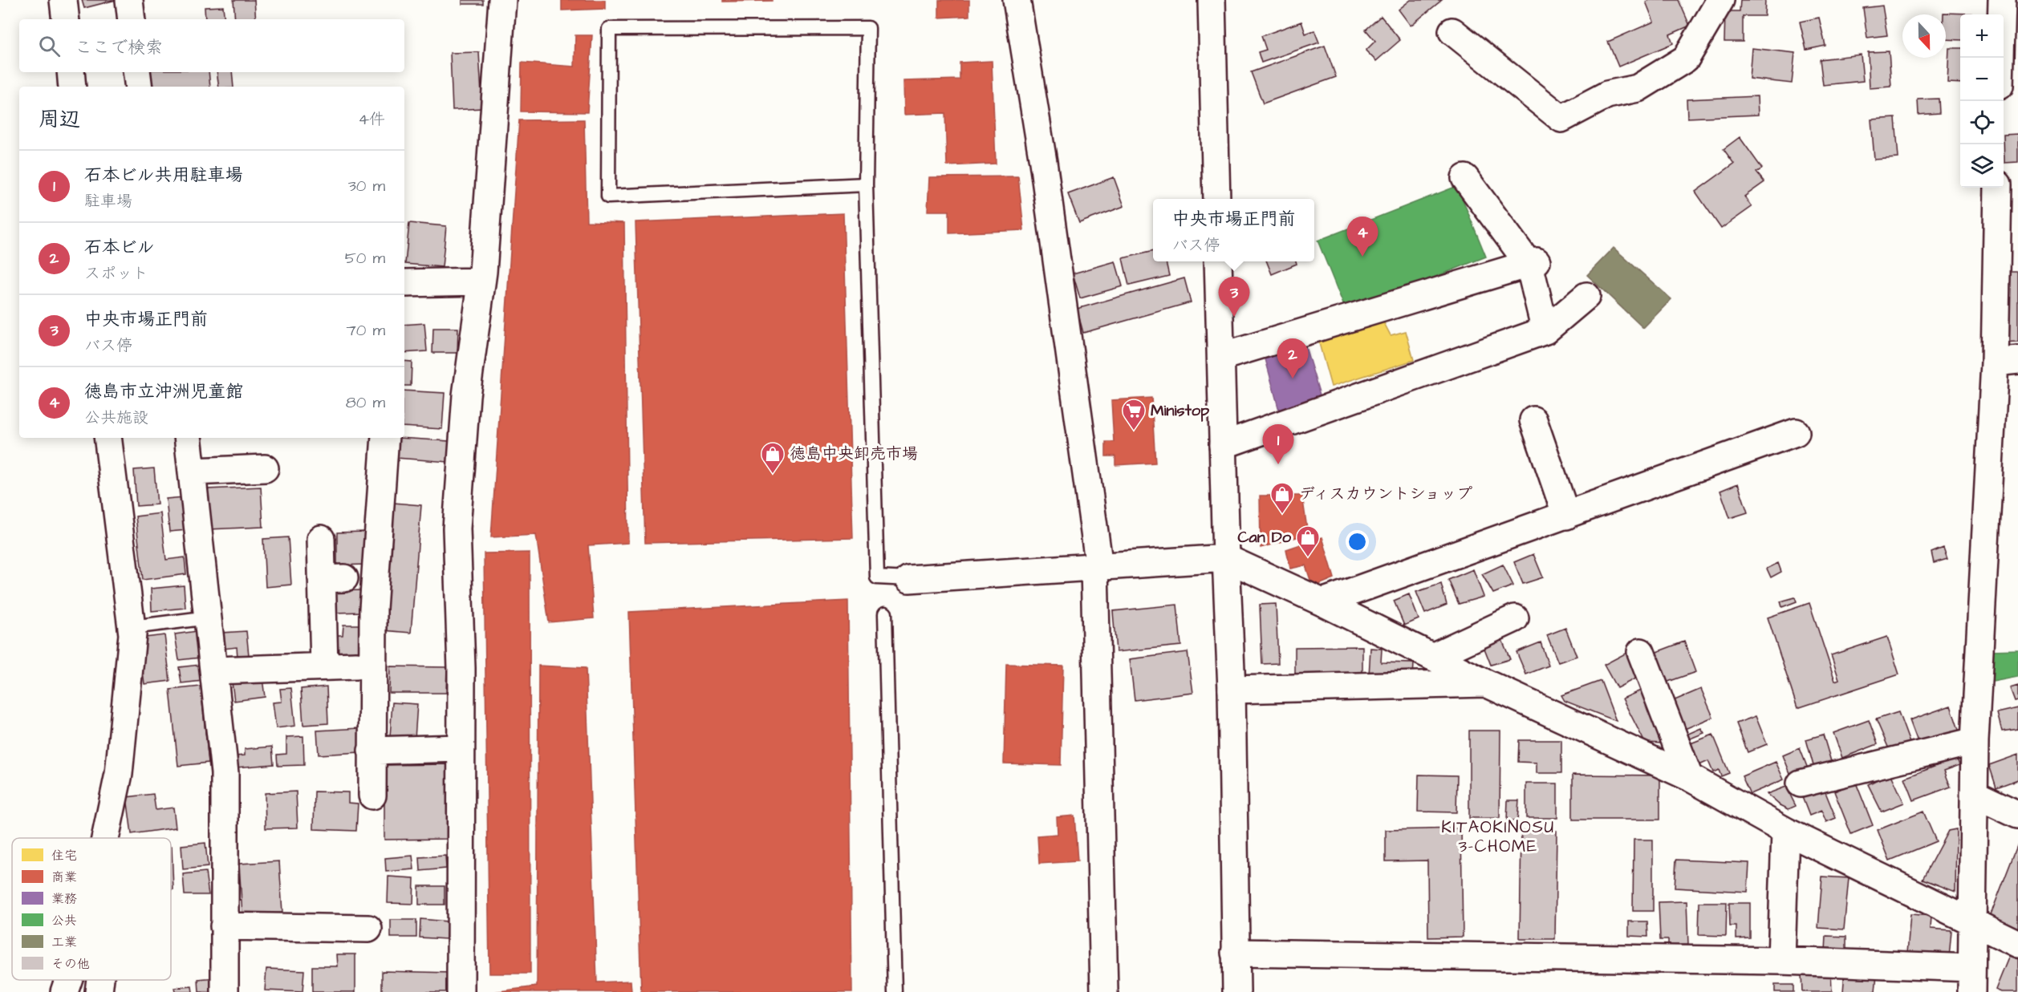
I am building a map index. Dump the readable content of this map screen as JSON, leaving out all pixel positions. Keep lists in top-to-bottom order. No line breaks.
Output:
{"districts":["KITAOKINOSU 3-CHOME"],"places":{"supermarket":["Ministop"],"shop":["徳島中央卸売市場","ディスカウントショップ","Can Do"]},"legend":["住宅","商業","業務","公共","工業","その他"],"north":"bottom","page":{"map_buttons":["+","−"],"search":"ここで検索","heading":["周辺","4件"],"list":[{"mark":"1","name":"石本ビル共用駐車場","note":"駐車場","value":"30 m"},{"mark":"2","name":"石本ビル","note":"スポット","value":"50 m"},{"mark":"3","name":"中央市場正門前","note":"バス停","value":"70 m"},{"mark":"4","name":"徳島市立沖洲児童館","note":"公共施設","value":"80 m"}],"popup":["中央市場正門前","バス停"],"pins":["4","3","2","1"]}}
